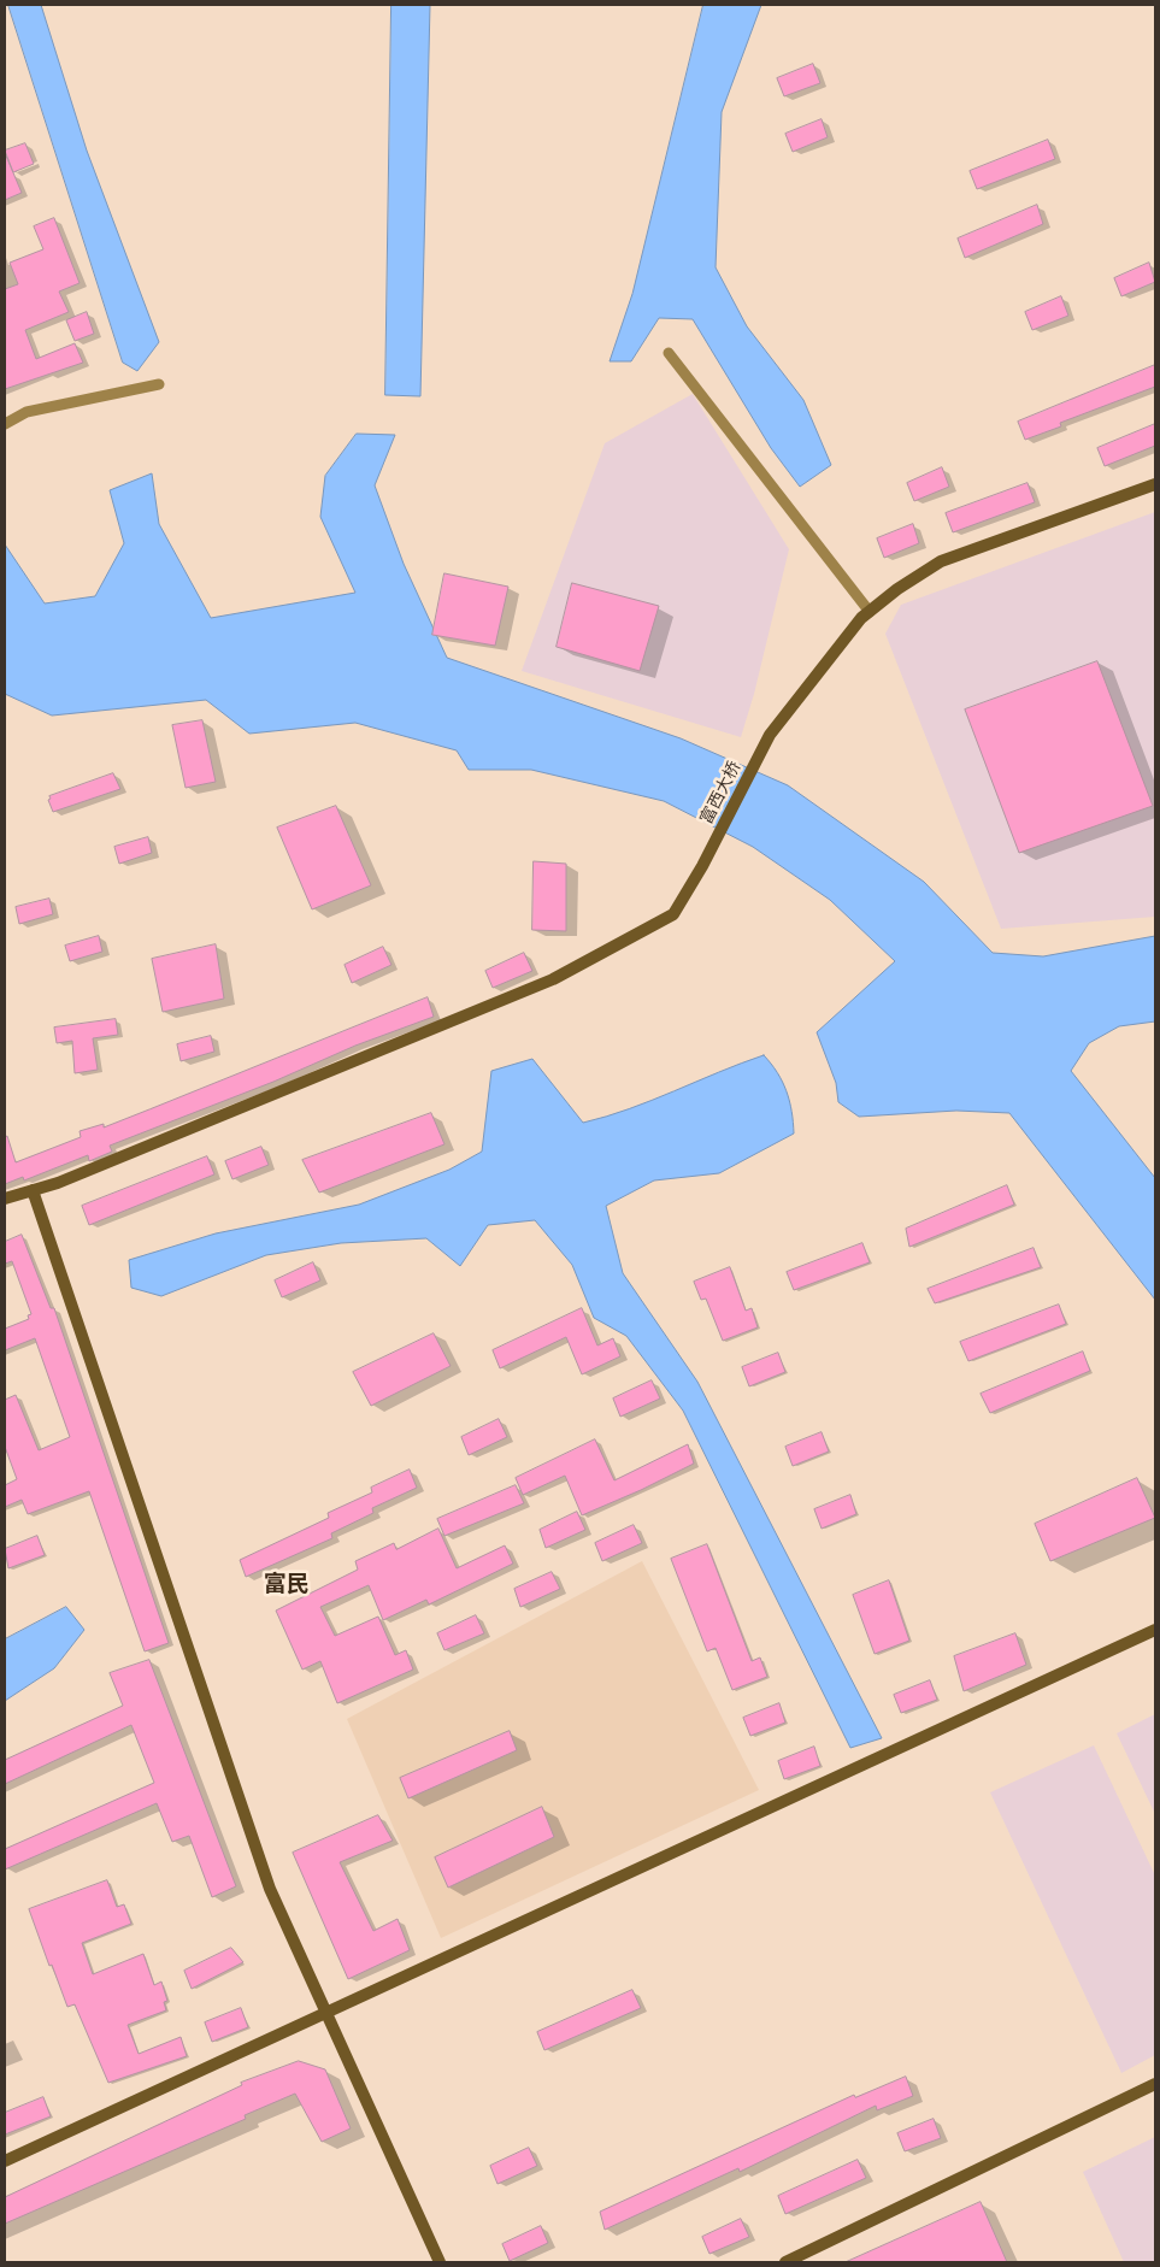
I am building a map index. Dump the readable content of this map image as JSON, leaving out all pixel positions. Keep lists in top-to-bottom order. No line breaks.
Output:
{"streets":{"street":["富西大桥"]},"districts":["富民"]}
